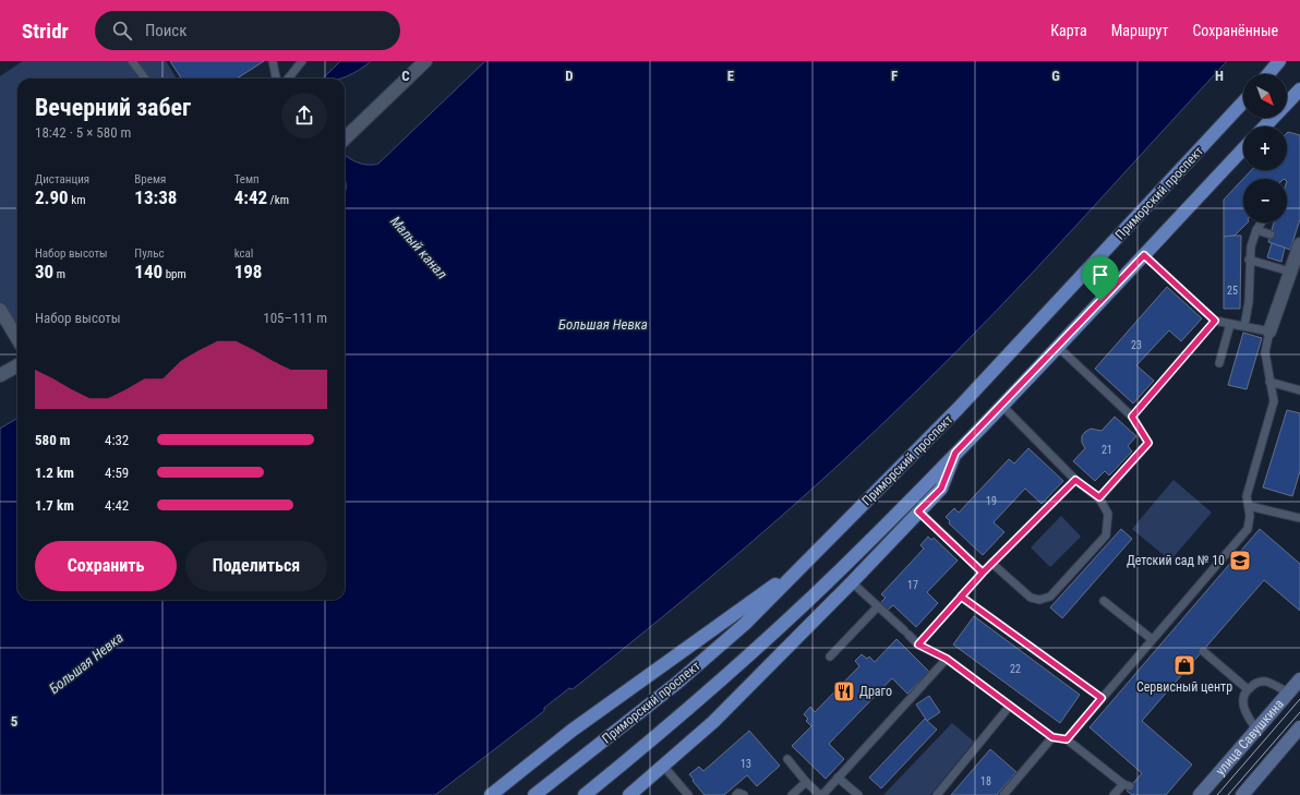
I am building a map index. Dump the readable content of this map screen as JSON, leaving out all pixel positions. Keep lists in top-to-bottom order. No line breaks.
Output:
{"streets":{"main road":["Приморский проспект","улица Савушкина"]},"water":["Малый канал","Большая Невка"],"places":{"school or university":["Детский сад № 10"],"shop":["Сервисный центр"],"restaurant":["Драго"]},"house_numbers":["25","23","21","19","17","22","13","18"],"north":"bottom right","page":{"header":"Stridr","search":"Поиск","nav":["Карта","Маршрут","Сохранённые"],"map_buttons":["+","−"],"heading":["Вечерний забег","18:42 · 5 × 580 m"],"stats":[["Дистанция","2.90 km"],["Время","13:38"],["Темп","4:42 /km"],["Набор высоты","30 m"],["Пульс","140 bpm"],["kcal","198"]],"chart":["Набор высоты","105–111 m"],"list":[{"name":"580 m","note":"4:32"},{"name":"1.2 km","note":"4:59"},{"name":"1.7 km","note":"4:42"}],"buttons":["Сохранить","Поделиться"]},"grid":{"columns":["C","D","E","F","G","H"],"rows":["5"]}}
